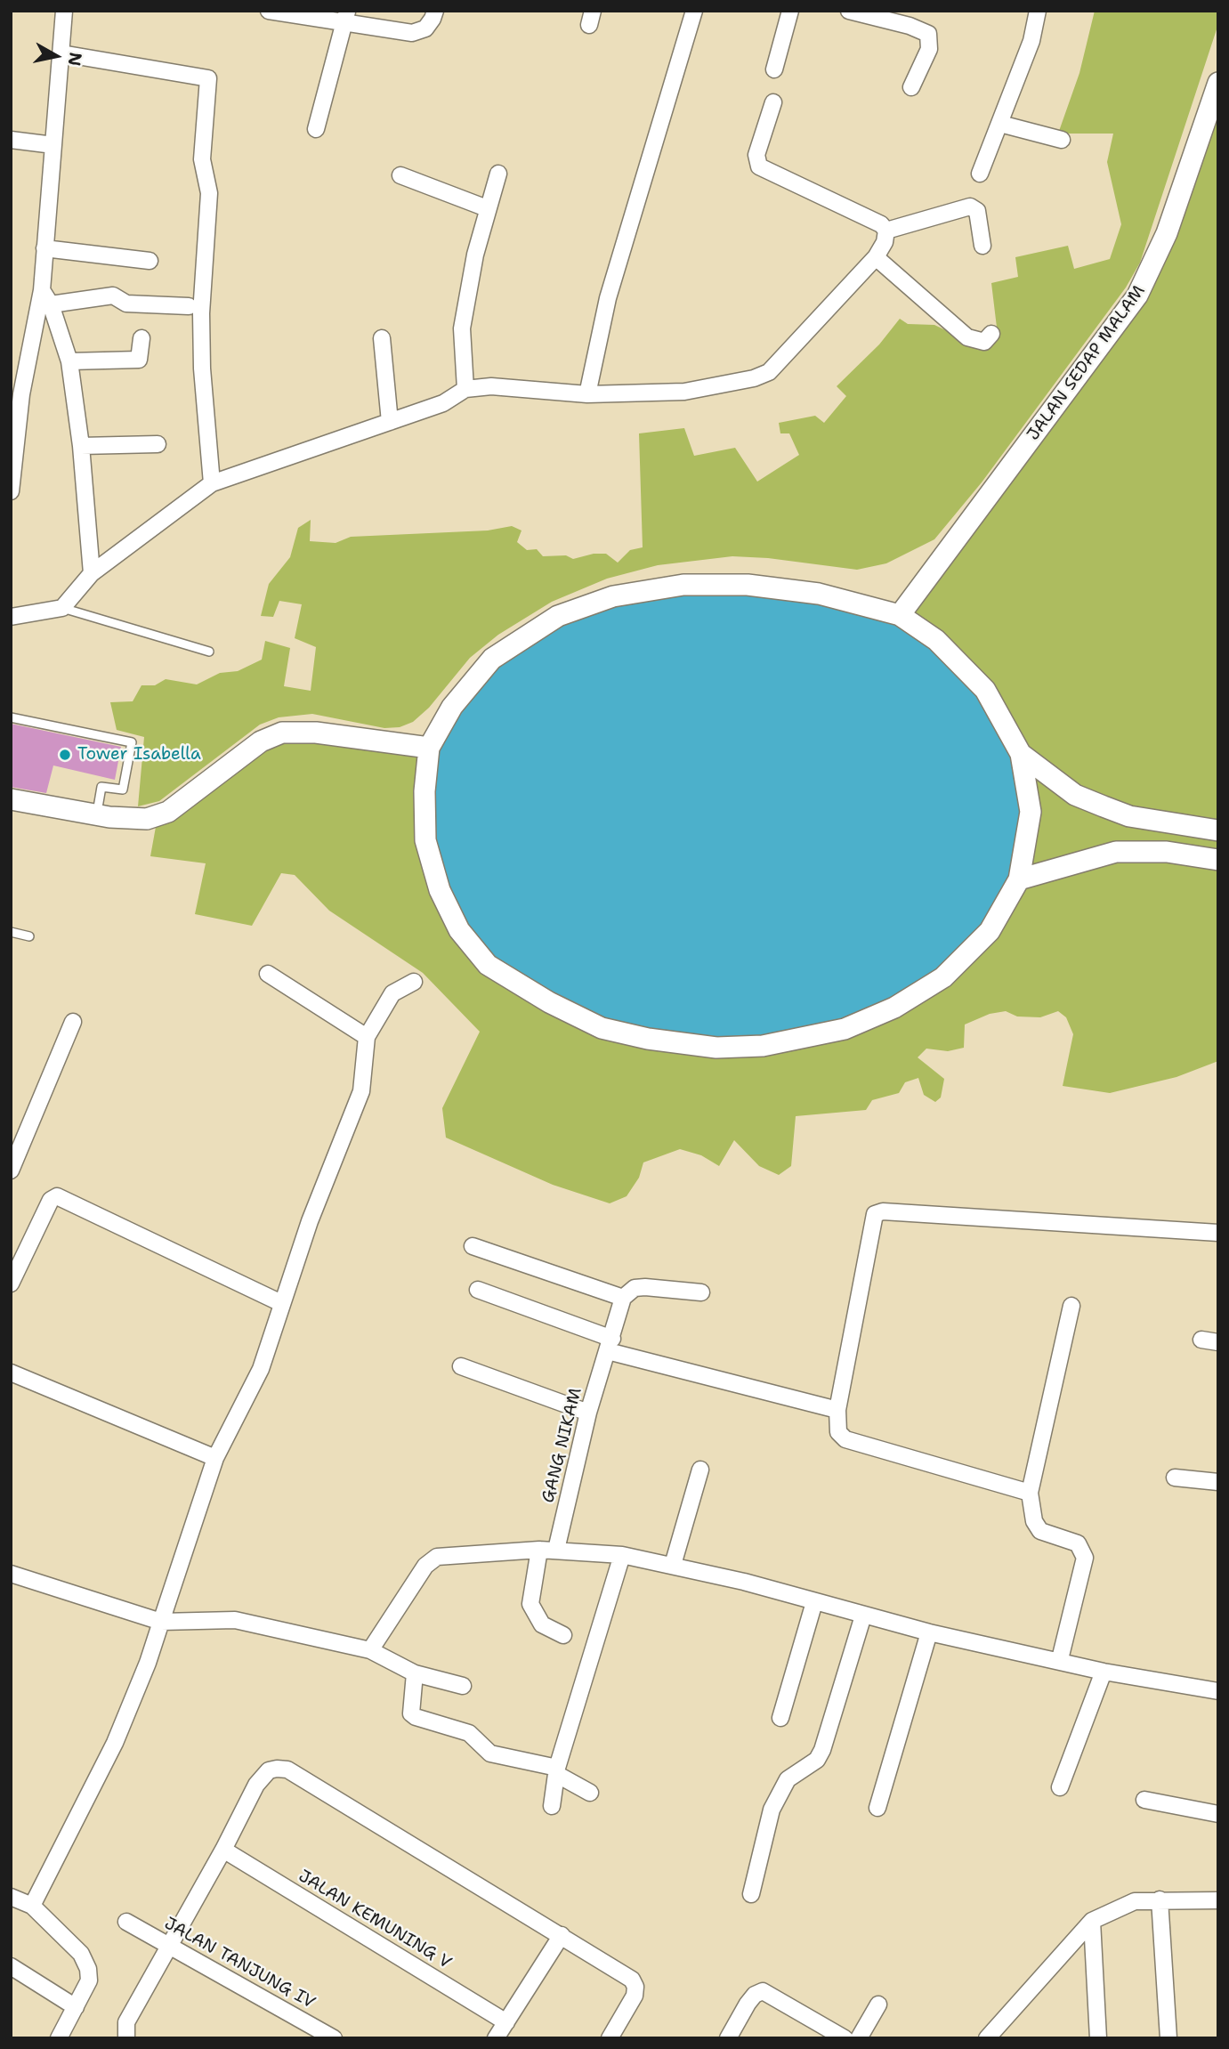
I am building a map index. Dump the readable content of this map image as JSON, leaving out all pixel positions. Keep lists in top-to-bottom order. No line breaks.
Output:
{"streets":{"street":["JALAN SEDAP MALAM","GANG NIKAM","JALAN KEMUNING V","JALAN TANJUNG IV"]},"places":["Tower Isabella"],"north":"right"}
